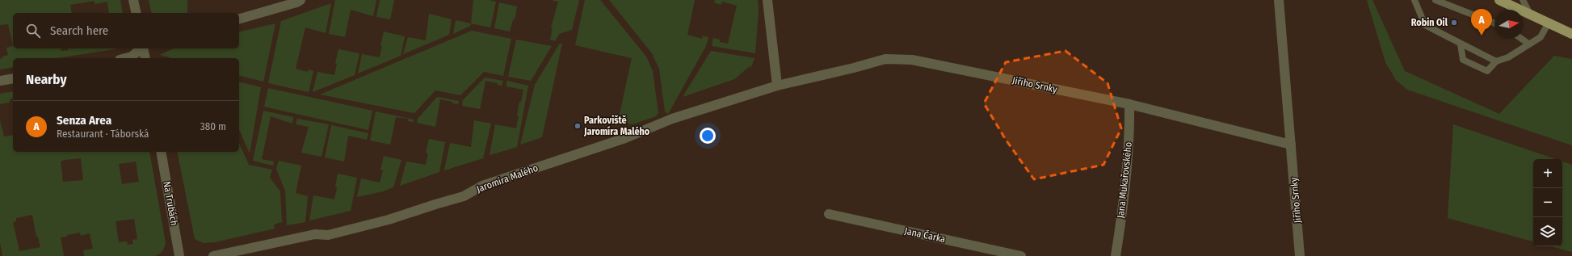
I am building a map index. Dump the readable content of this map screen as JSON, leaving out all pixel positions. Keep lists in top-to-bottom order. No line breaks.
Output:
{"streets":{"street":["Jiřího Srnky","Jaromíra Malého","Jana Mukařovského","Na Trubách","Jana Čarka"]},"crossings":[["Jiřího Srnky","Jaromíra Malého"],["Jiřího Srnky","Jana Mukařovského"]],"places":["Robin Oil","Parkoviště Jaromíra Malého"],"north":"right","page":{"pins":"A","search":"Search here","heading":"Nearby","list":[{"mark":"A","name":"Senza Area","note":"Restaurant · Táborská","value":"380 m"}],"map_buttons":["+","−"]}}
